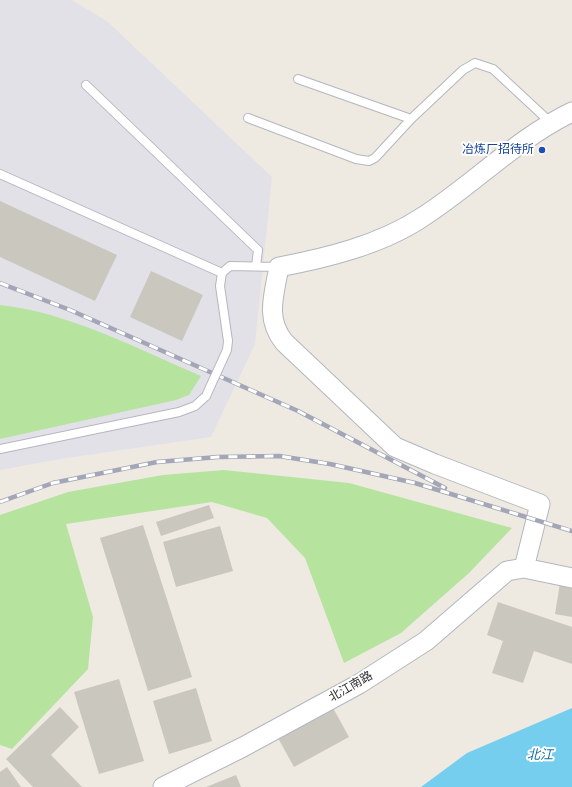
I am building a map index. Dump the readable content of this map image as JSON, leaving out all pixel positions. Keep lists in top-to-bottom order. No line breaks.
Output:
{"streets":{"street":["北江南路"]},"water":["北江"],"places":["冶炼厂招待所"]}
